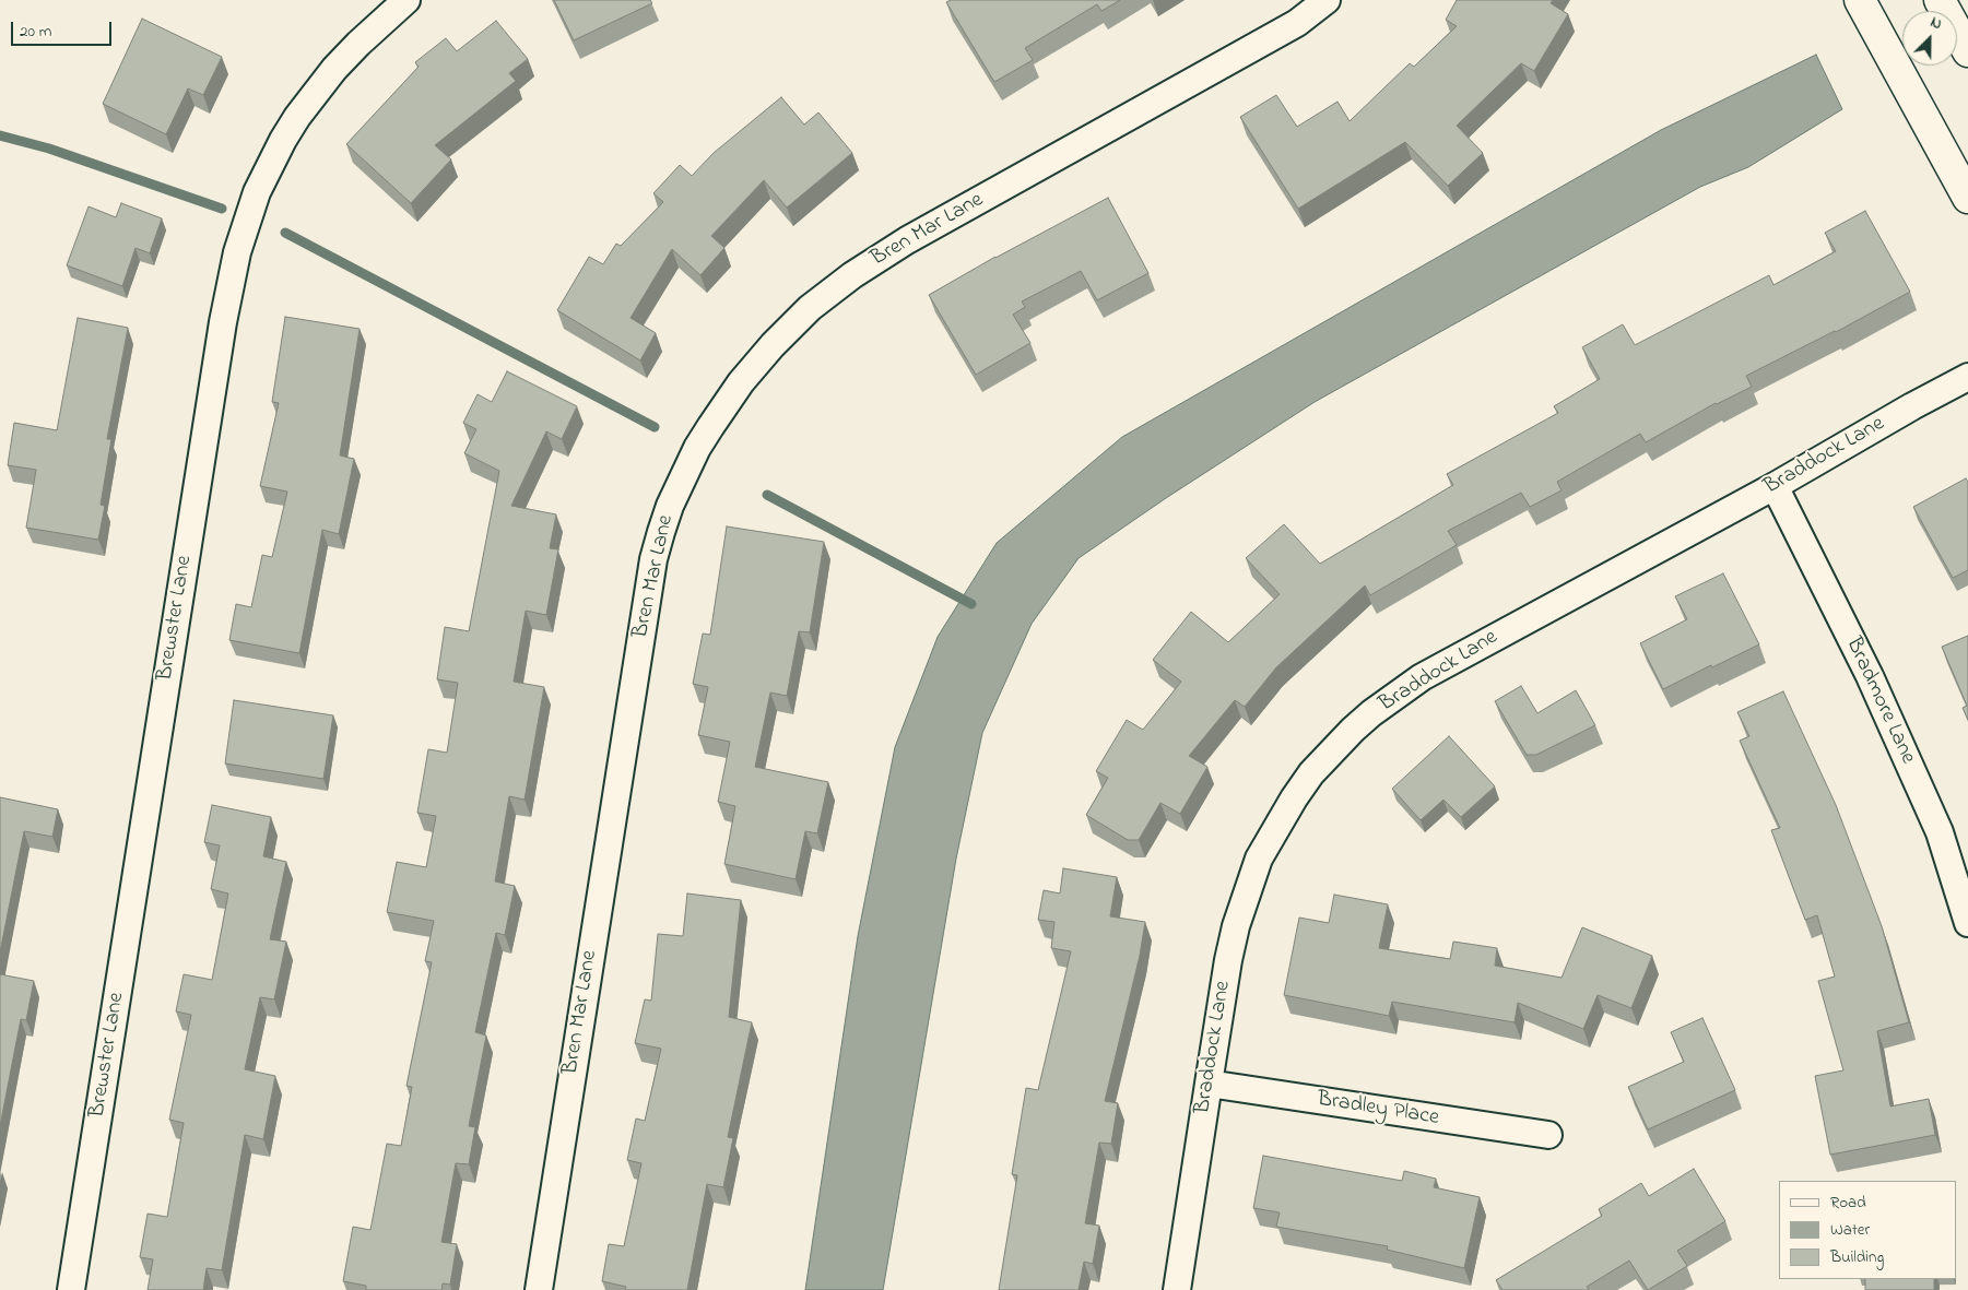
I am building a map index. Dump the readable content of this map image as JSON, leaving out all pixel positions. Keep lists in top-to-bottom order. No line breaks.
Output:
{"streets":{"street":["Bren Mar Lane","Braddock Lane","Brewster Lane","Bradmore Lane","Bradley Place"]},"crossings":[["Braddock Lane","Bradmore Lane"],["Braddock Lane","Bradley Place"]],"legend":["Road","Water","Building"],"scale_bar":"20 m","north":"top right"}
